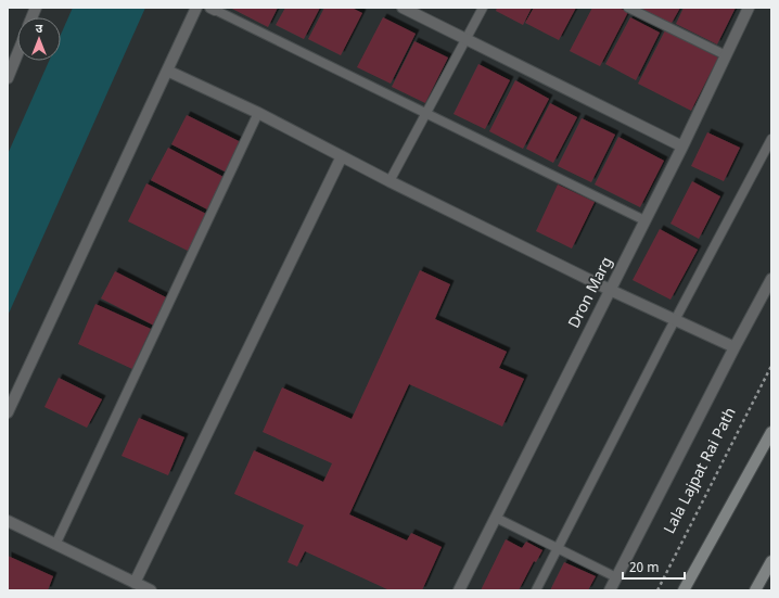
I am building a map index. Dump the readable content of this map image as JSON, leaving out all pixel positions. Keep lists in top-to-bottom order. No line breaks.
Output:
{"streets":{"street":["Dron Marg"],"path":["Lala Lajpat Rai Path"]},"scale_bar":"20 m","north":"top"}
